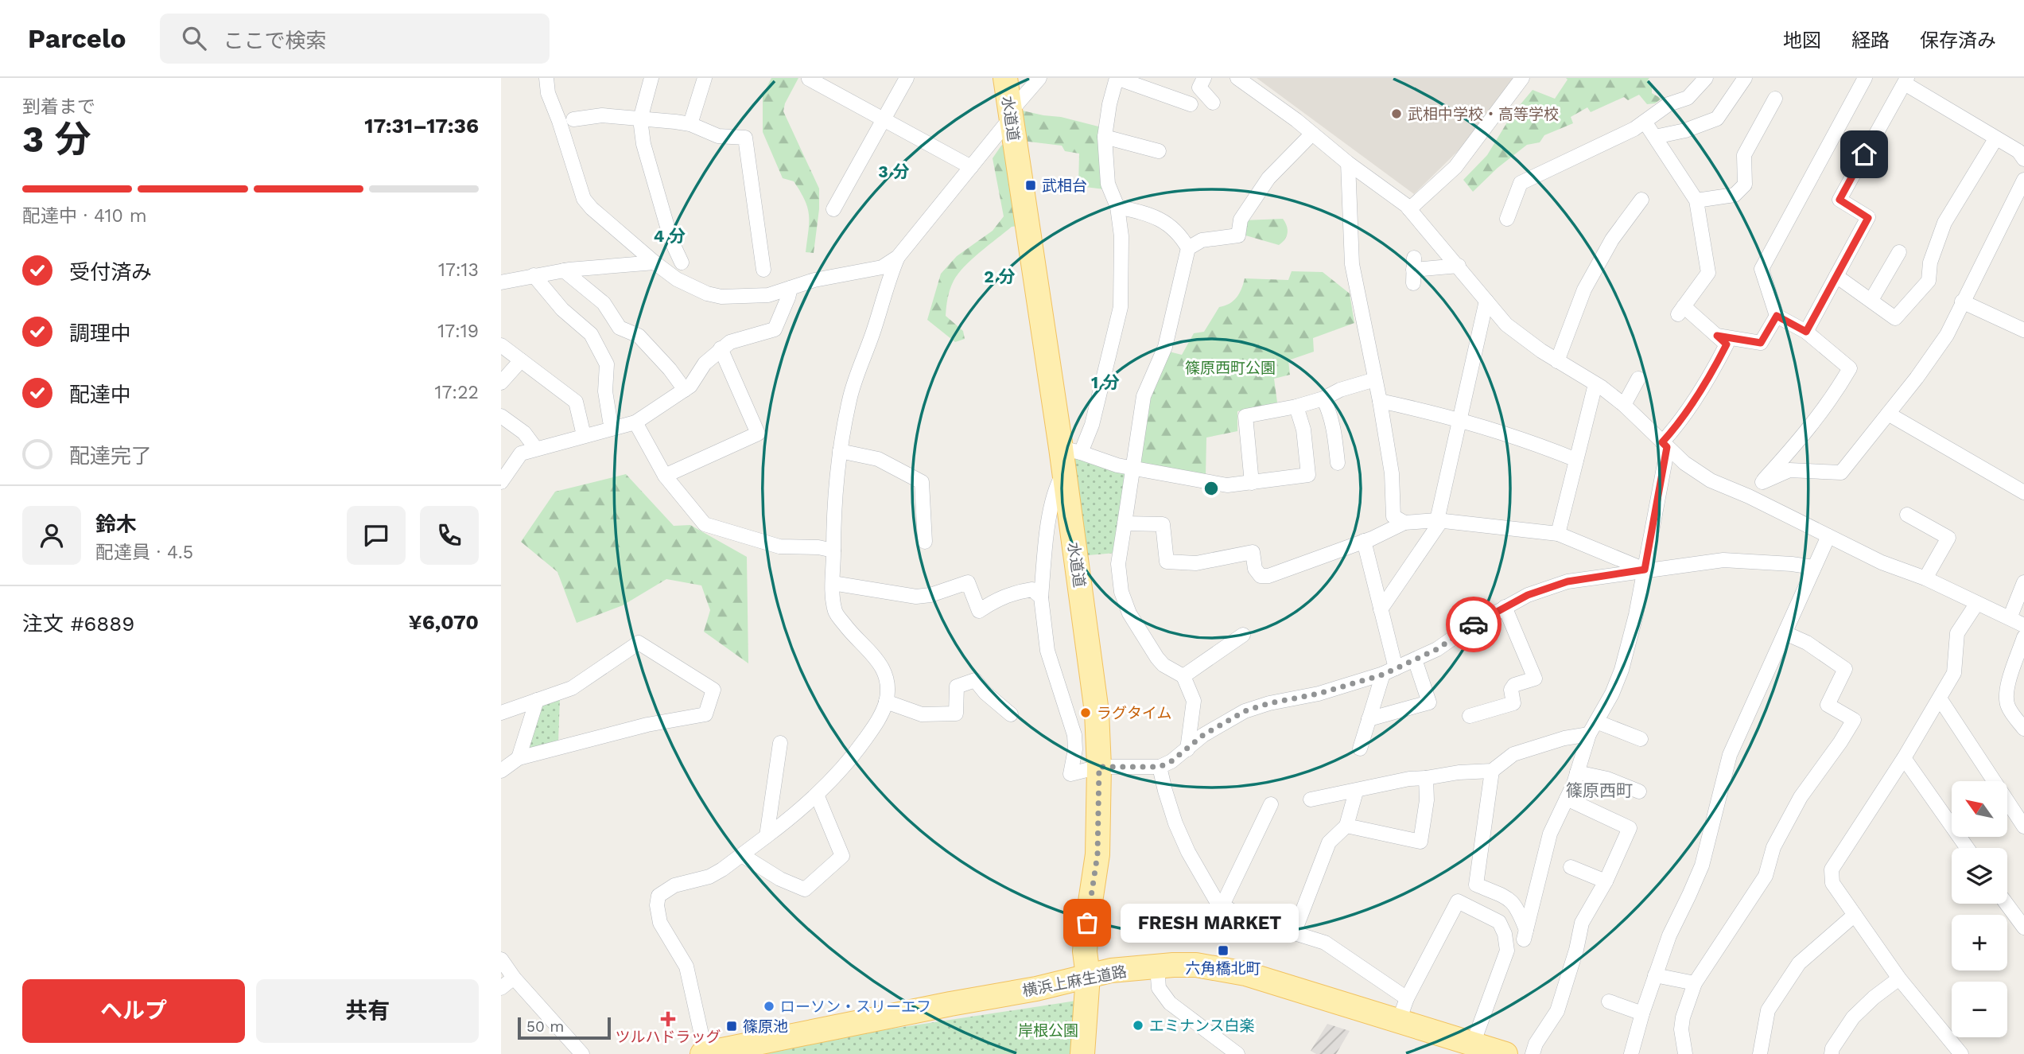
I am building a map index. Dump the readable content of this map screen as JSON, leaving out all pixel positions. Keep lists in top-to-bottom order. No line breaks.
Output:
{"streets":{"main road":["水道道","横浜上麻生道路"]},"crossings":[["水道道","横浜上麻生道路"]],"districts":["篠原西町"],"parks":["篠原西町公園","岸根公園"],"places":{"other":["武相中学校・高等学校","ラグタイム","FRESH MARKET","ローソン・スリーエフ","エミナンス白楽"],"transit":["武相台","六角橋北町","篠原池"],"health":["ツルハドラッグ"]},"scale_bar":"50 m","north":"top left","page":{"header":"Parcelo","search":"ここで検索","nav":["地図","経路","保存済み"],"heading":["3 分","到着まで","17:31–17:36"],"panel":["鈴木","配達員 · 4.5","注文 #6889","¥6,070"],"bar":"配達中 · 410 m","list":[["受付済み","17:13"],["調理中","17:19"],["配達中","17:22"],"配達完了"],"map_buttons":["+","−"],"bubble":"FRESH MARKET","buttons":["ヘルプ","共有"],"scale":"50 m"},"rings":["3 分","4 分","2 分","1 分"]}
